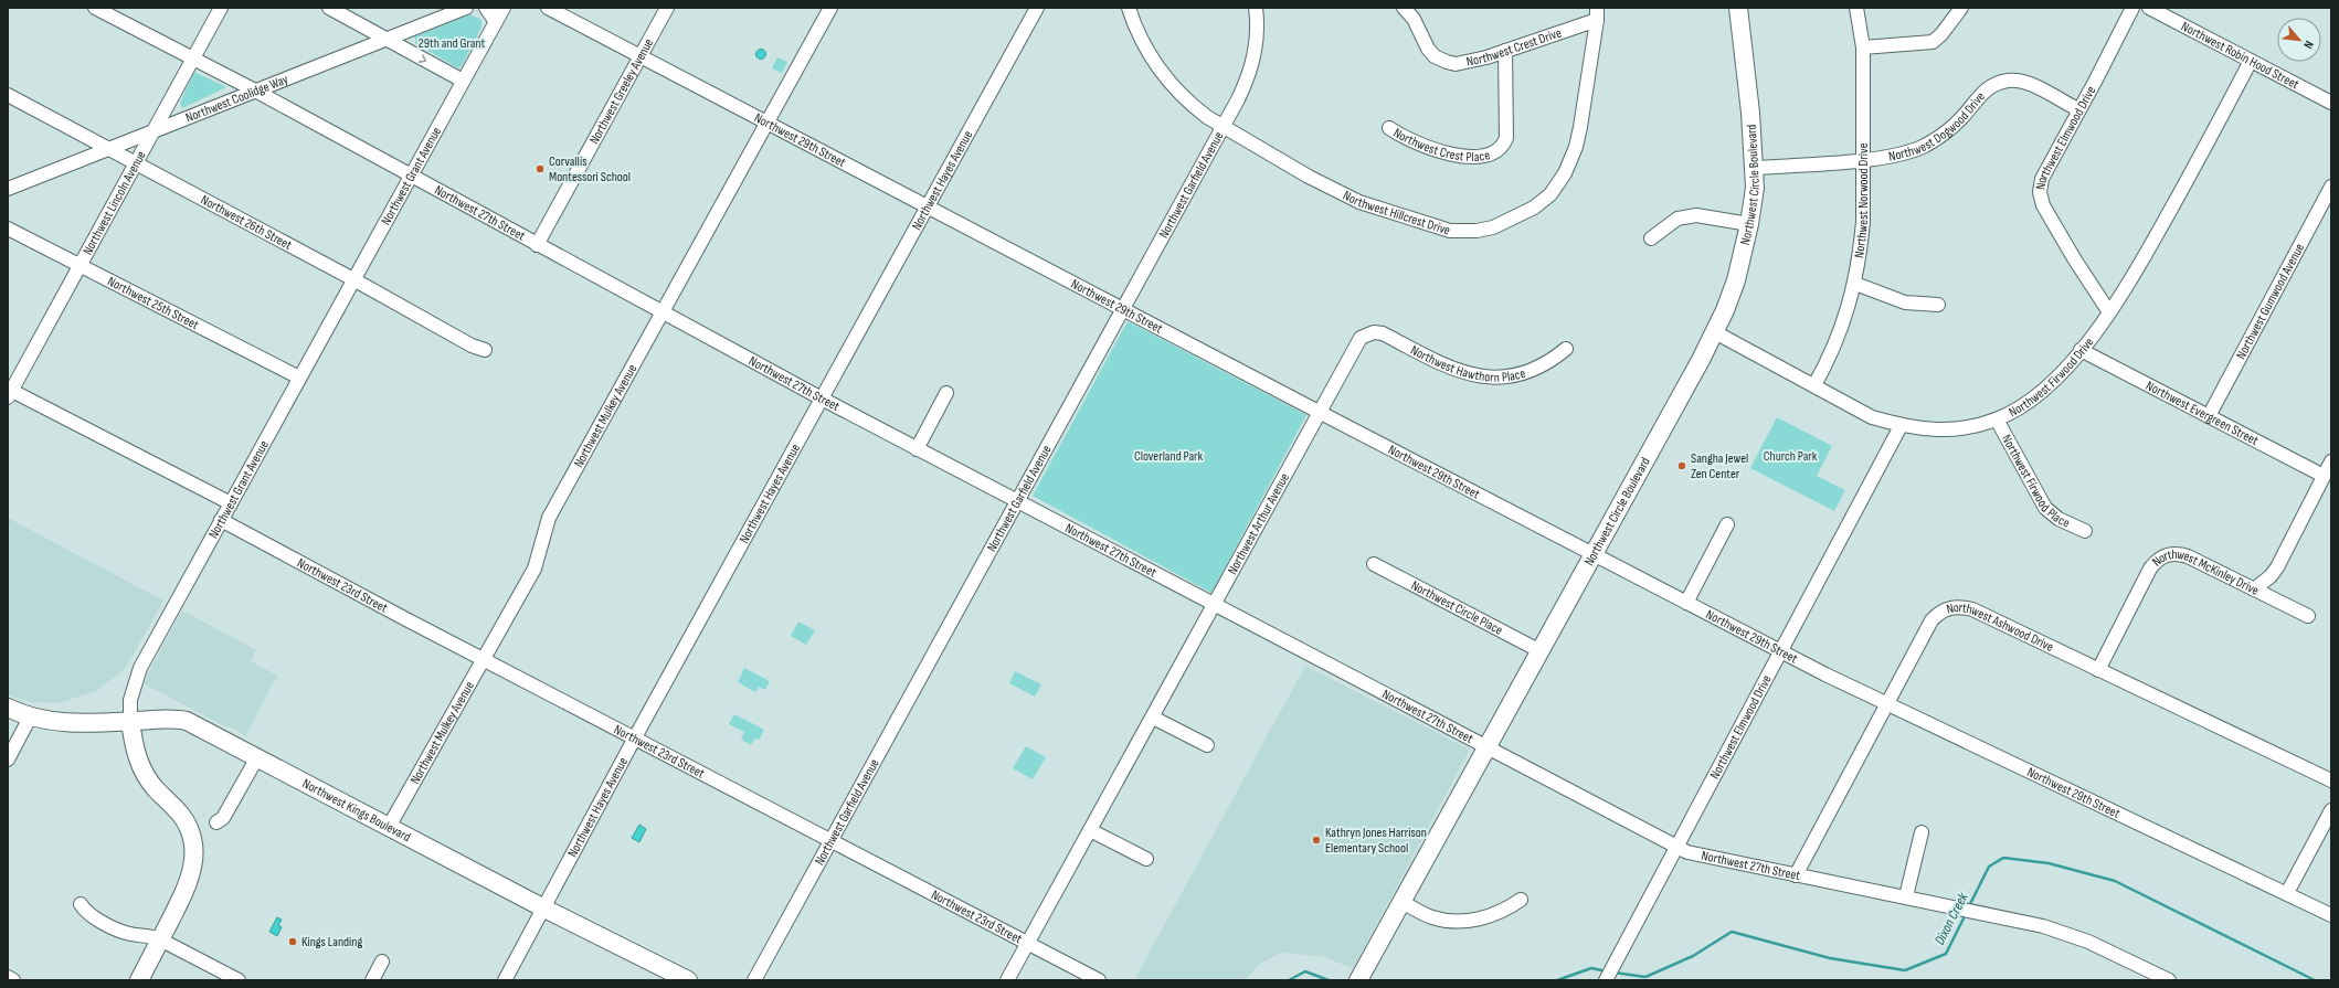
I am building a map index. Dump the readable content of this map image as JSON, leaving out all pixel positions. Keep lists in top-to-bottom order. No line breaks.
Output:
{"streets":{"main road":["Northwest Grant Avenue","Northwest Circle Boulevard","Northwest Kings Boulevard"],"street":["Northwest Crest Drive","Northwest Robin Hood Street","Northwest Greeley Avenue","Northwest Coolidge Way","Northwest Dogwood Drive","Northwest Elmwood Drive","Northwest 29th Street","Northwest Crest Place","Northwest Hayes Avenue","Northwest Garfield Avenue","Northwest Norwood Drive","Northwest Lincoln Avenue","Northwest Hillcrest Drive","Northwest 27th Street","Northwest 26th Street","Northwest Gumwood Avenue","Northwest 25th Street","Northwest Hawthorn Place","Northwest Firwood Drive","Northwest Evergreen Street","Northwest Mulkey Avenue","Northwest Firwood Place","Northwest Arthur Avenue","Northwest McKinley Drive","Northwest 23rd Street","Northwest Circle Place","Northwest Ashwood Drive"]},"crossings":[["Northwest Crest Drive","Northwest Crest Place"],["Northwest Crest Drive","Northwest Hillcrest Drive"],["Northwest Robin Hood Street","Northwest Firwood Drive"],["Northwest Greeley Avenue","Northwest 29th Street"],["Northwest Greeley Avenue","Northwest 27th Street"],["Northwest Coolidge Way","Northwest Lincoln Avenue"],["Northwest Coolidge Way","Northwest 27th Street"],["Northwest Coolidge Way","Northwest 26th Street"],["Northwest Dogwood Drive","Northwest Elmwood Drive"],["Northwest Dogwood Drive","Northwest Circle Boulevard"],["Northwest Dogwood Drive","Northwest Norwood Drive"],["Northwest Elmwood Drive","Northwest 29th Street"],["Northwest Elmwood Drive","Northwest 27th Street"],["Northwest Elmwood Drive","Northwest Firwood Drive"],["Northwest 29th Street","Northwest Hayes Avenue"],["Northwest 29th Street","Northwest Garfield Avenue"],["Northwest 29th Street","Northwest Circle Boulevard"],["Northwest 29th Street","Northwest Mulkey Avenue"],["Northwest 29th Street","Northwest Arthur Avenue"],["Northwest 29th Street","Northwest Ashwood Drive"],["Northwest Grant Avenue","Northwest 27th Street"],["Northwest Grant Avenue","Northwest 26th Street"],["Northwest Grant Avenue","Northwest 25th Street"],["Northwest Grant Avenue","Northwest 23rd Street"],["Northwest Grant Avenue","Northwest Kings Boulevard"],["Northwest Hayes Avenue","Northwest 27th Street"],["Northwest Hayes Avenue","Northwest 23rd Street"],["Northwest Hayes Avenue","Northwest Kings Boulevard"],["Northwest Garfield Avenue","Northwest Hillcrest Drive"],["Northwest Garfield Avenue","Northwest 27th Street"],["Northwest Garfield Avenue","Northwest 23rd Street"],["Northwest Circle Boulevard","Northwest 27th Street"],["Northwest Circle Boulevard","Northwest Firwood Drive"],["Northwest Circle Boulevard","Northwest Circle Place"],["Northwest Norwood Drive","Northwest Firwood Drive"],["Northwest Lincoln Avenue","Northwest 27th Street"],["Northwest Lincoln Avenue","Northwest 26th Street"],["Northwest Lincoln Avenue","Northwest 25th Street"],["Northwest 27th Street","Northwest Mulkey Avenue"],["Northwest 27th Street","Northwest Arthur Avenue"],["Northwest 27th Street","Northwest Ashwood Drive"],["Northwest Gumwood Avenue","Northwest Evergreen Street"],["Northwest Hawthorn Place","Northwest Arthur Avenue"],["Northwest Firwood Drive","Northwest Evergreen Street"],["Northwest Firwood Drive","Northwest Firwood Place"],["Northwest Evergreen Street","Northwest McKinley Drive"],["Northwest Mulkey Avenue","Northwest 23rd Street"],["Northwest Mulkey Avenue","Northwest Kings Boulevard"],["Northwest Arthur Avenue","Northwest 23rd Street"],["Northwest McKinley Drive","Northwest Ashwood Drive"]],"water":["Dixon Creek"],"parks":["29th and Grant","Cloverland Park","Church Park"],"places":["Corvallis Montessori School","Sangha Jewel Zen Center","Kathryn Jones Harrison Elementary School","Kings Landing"],"north":"bottom right"}
